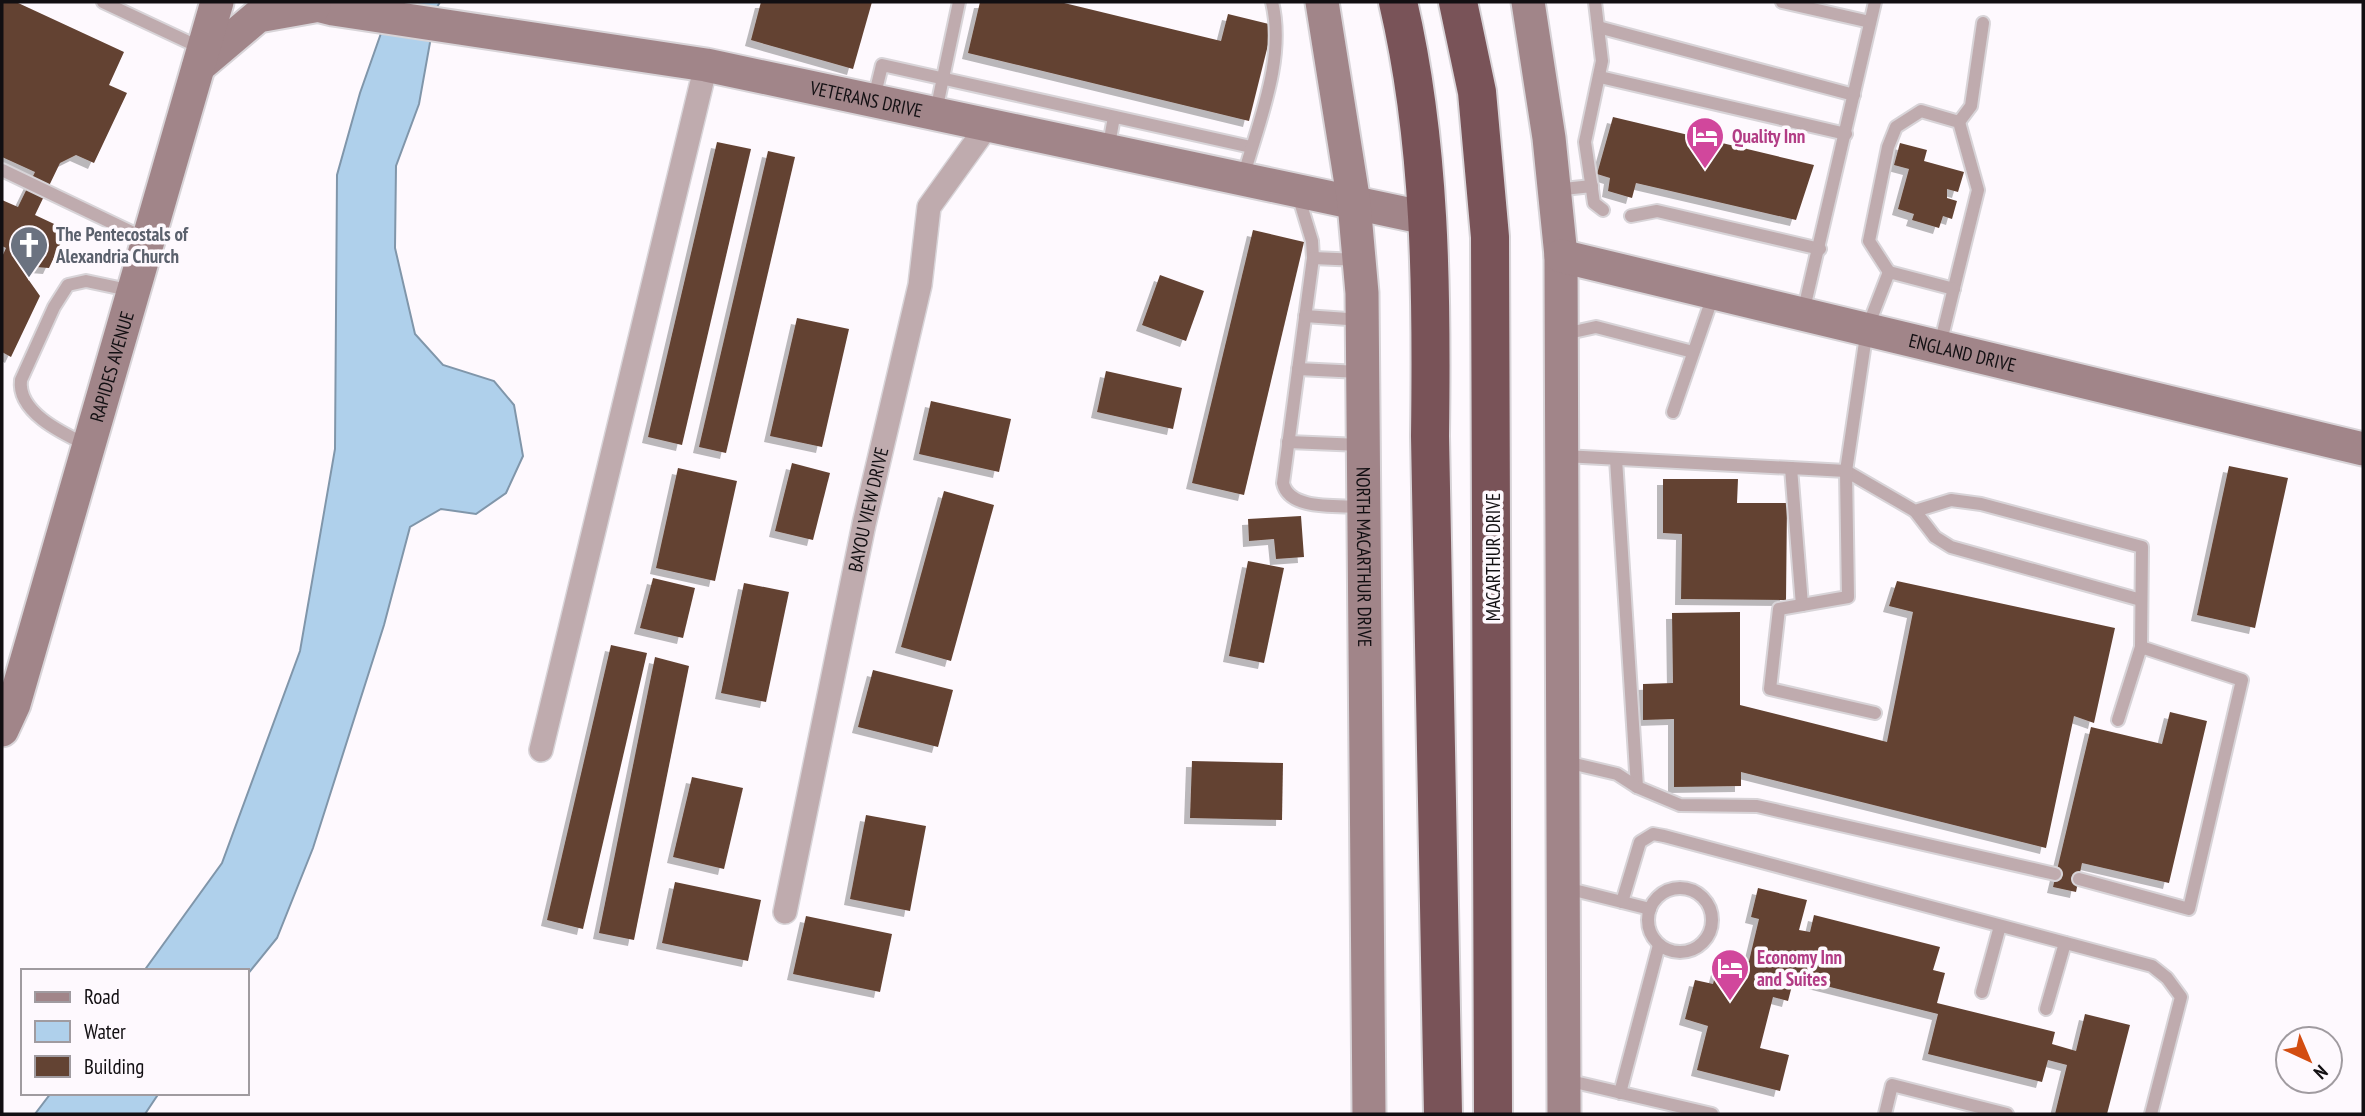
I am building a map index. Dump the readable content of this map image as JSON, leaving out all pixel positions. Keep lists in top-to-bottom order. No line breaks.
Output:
{"streets":{"highway":["MACARTHUR DRIVE"],"street":["VETERANS DRIVE","ENGLAND DRIVE","RAPIDES AVENUE","BAYOU VIEW DRIVE","NORTH MACARTHUR DRIVE"]},"crossings":[["VETERANS DRIVE","RAPIDES AVENUE"],["VETERANS DRIVE","BAYOU VIEW DRIVE"],["VETERANS DRIVE","NORTH MACARTHUR DRIVE"]],"places":{"hotel":["Quality Inn","Economy Inn and Suites"],"church":["The Pentecostals of Alexandria Church"]},"legend":["Road","Water","Building"],"north":"bottom right"}
